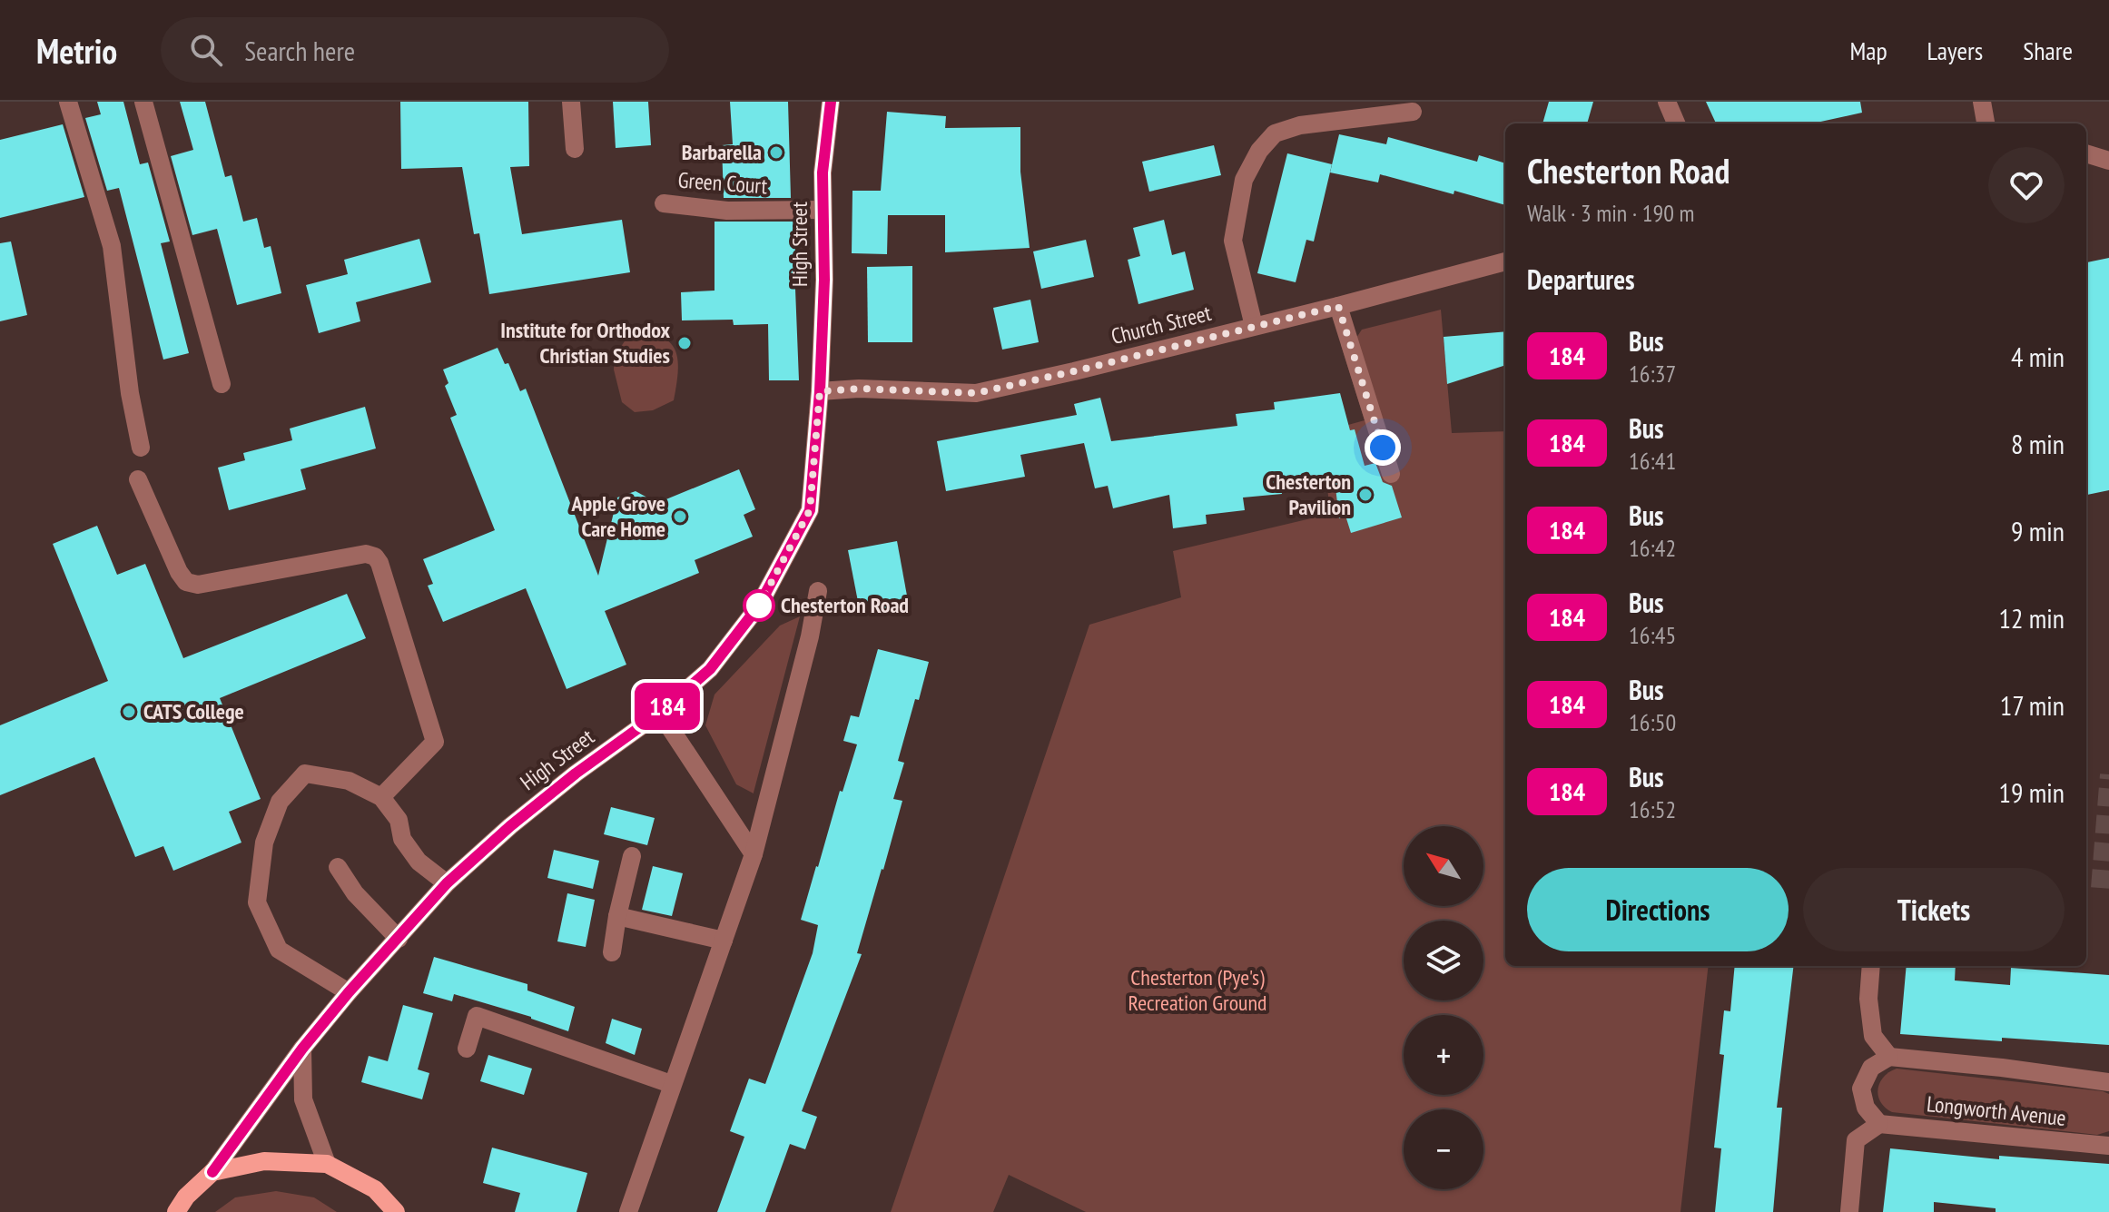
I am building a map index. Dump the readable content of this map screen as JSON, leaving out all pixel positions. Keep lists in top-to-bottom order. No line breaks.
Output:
{"streets":{"street":["Green Court","High Street","Church Street","Longworth Avenue"]},"crossings":[["Green Court","High Street"],["High Street","Church Street"]],"parks":["Chesterton (Pye's) Recreation Ground"],"places":["Barbarella","Institute for Orthodox Christian Studies","Chesterton Pavilion","Apple Grove Care Home","Chesterton Road","CATS College"],"lines":["bus line 184"],"north":"top left","page":{"header":"Metrio","search":"Search here","nav":["Map","Layers","Share"],"on_map":"184","heading":[["Chesterton Road","Walk · 3 min · 190 m"],"Departures"],"list":[{"mark":"184","name":"Bus","note":"16:37","value":"4 min"},{"mark":"184","name":"Bus","note":"16:41","value":"8 min"},{"mark":"184","name":"Bus","note":"16:42","value":"9 min"},{"mark":"184","name":"Bus","note":"16:45","value":"12 min"},{"mark":"184","name":"Bus","note":"16:50","value":"17 min"},{"mark":"184","name":"Bus","note":"16:52","value":"19 min"}],"map_buttons":["+","−"],"buttons":["Directions","Tickets"]}}
